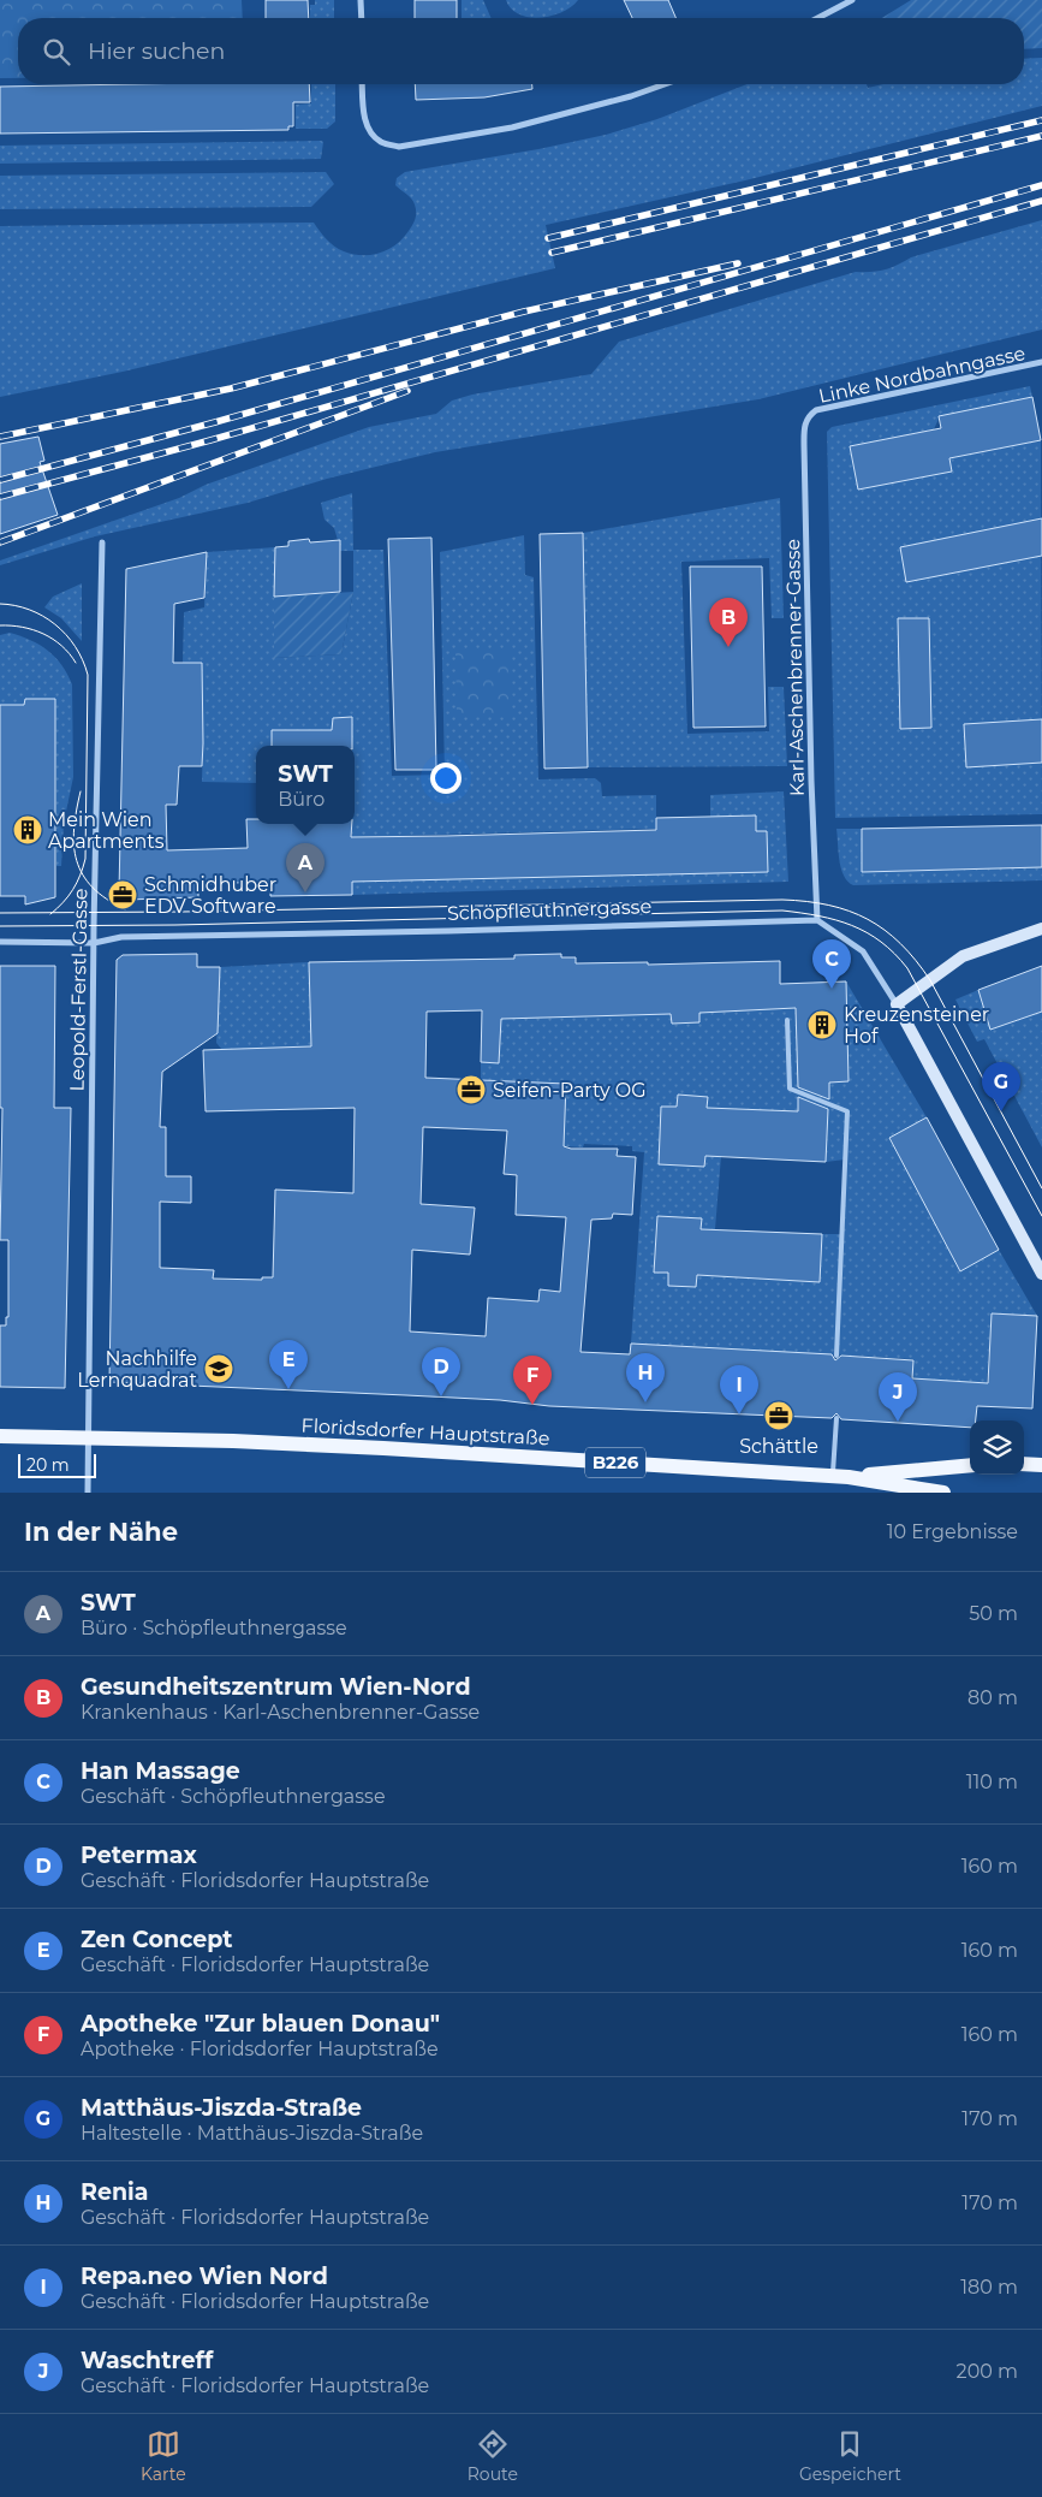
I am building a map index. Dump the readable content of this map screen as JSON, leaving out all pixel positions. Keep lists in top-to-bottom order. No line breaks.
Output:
{"streets":{"main road":["Floridsdorfer Hauptstraße","B226"],"street":["Linke Nordbahngasse","Karl-Aschenbrenner-Gasse","Schöpfleuthnergasse","Leopold-Ferstl-Gasse"]},"crossings":[["Linke Nordbahngasse","Karl-Aschenbrenner-Gasse"],["Karl-Aschenbrenner-Gasse","Schöpfleuthnergasse"],["Schöpfleuthnergasse","Leopold-Ferstl-Gasse"],["Leopold-Ferstl-Gasse","Floridsdorfer Hauptstraße"]],"places":{"building":["Mein Wien Apartments","Kreuzensteiner Hof"],"office":["Schmidhuber EDV Software","Seifen-Party OG","Schättle"],"school or university":["Nachhilfe Lernquadrat"]},"scale_bar":"20 m","page":{"search":"Hier suchen","pins":["B","A","C","G","E","D","H","F","I","J"],"popup":["SWT","Büro"],"scale":"20 m","heading":["In der Nähe","10 Ergebnisse"],"list":[{"mark":"A","name":"SWT","note":"Büro · Schöpfleuthnergasse","value":"50 m"},{"mark":"B","name":"Gesundheitszentrum Wien-Nord","note":"Krankenhaus · Karl-Aschenbrenner-Gasse","value":"80 m"},{"mark":"C","name":"Han Massage","note":"Geschäft · Schöpfleuthnergasse","value":"110 m"},{"mark":"D","name":"Petermax","note":"Geschäft · Floridsdorfer Hauptstraße","value":"160 m"},{"mark":"E","name":"Zen Concept","note":"Geschäft · Floridsdorfer Hauptstraße","value":"160 m"},{"mark":"F","name":"Apotheke \"Zur blauen Donau\"","note":"Apotheke · Floridsdorfer Hauptstraße","value":"160 m"},{"mark":"G","name":"Matthäus-Jiszda-Straße","note":"Haltestelle · Matthäus-Jiszda-Straße","value":"170 m"},{"mark":"H","name":"Renia","note":"Geschäft · Floridsdorfer Hauptstraße","value":"170 m"},{"mark":"I","name":"Repa.neo Wien Nord","note":"Geschäft · Floridsdorfer Hauptstraße","value":"180 m"},{"mark":"J","name":"Waschtreff","note":"Geschäft · Floridsdorfer Hauptstraße","value":"200 m"}],"nav":["Karte","Route","Gespeichert"]}}
